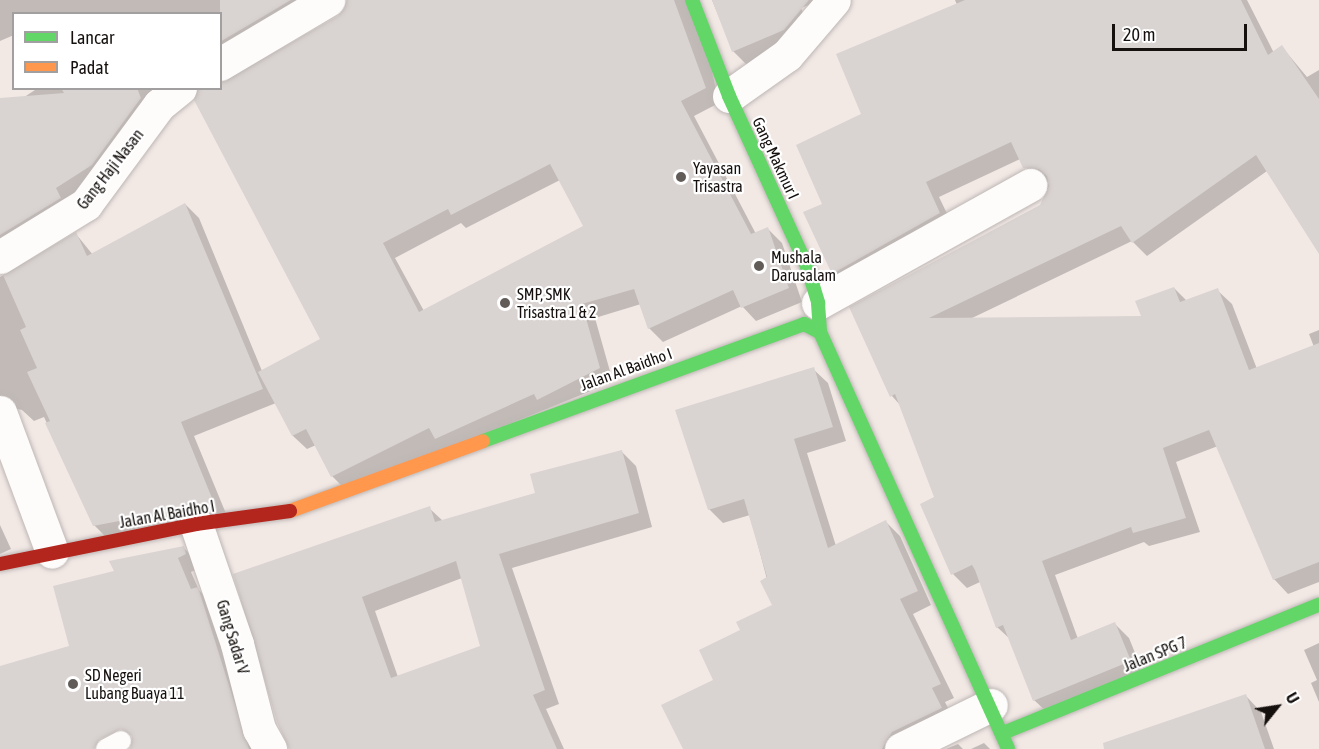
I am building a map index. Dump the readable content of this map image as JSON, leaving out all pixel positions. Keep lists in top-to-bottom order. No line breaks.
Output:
{"streets":{"street":["Gang Makmur I","Gang Haji Nasan","Jalan Al Baidho I","Gang Sadar V","Jalan SPG 7"]},"crossings":[["Gang Makmur I","Jalan Al Baidho I"],["Jalan Al Baidho I","Gang Sadar V"]],"places":["Yayasan Trisastra","Mushala Darusalam","SMP, SMK Trisastra 1 & 2","SD Negeri Lubang Buaya 11"],"legend":["Lancar","Padat"],"scale_bar":"20 m","north":"top right"}
